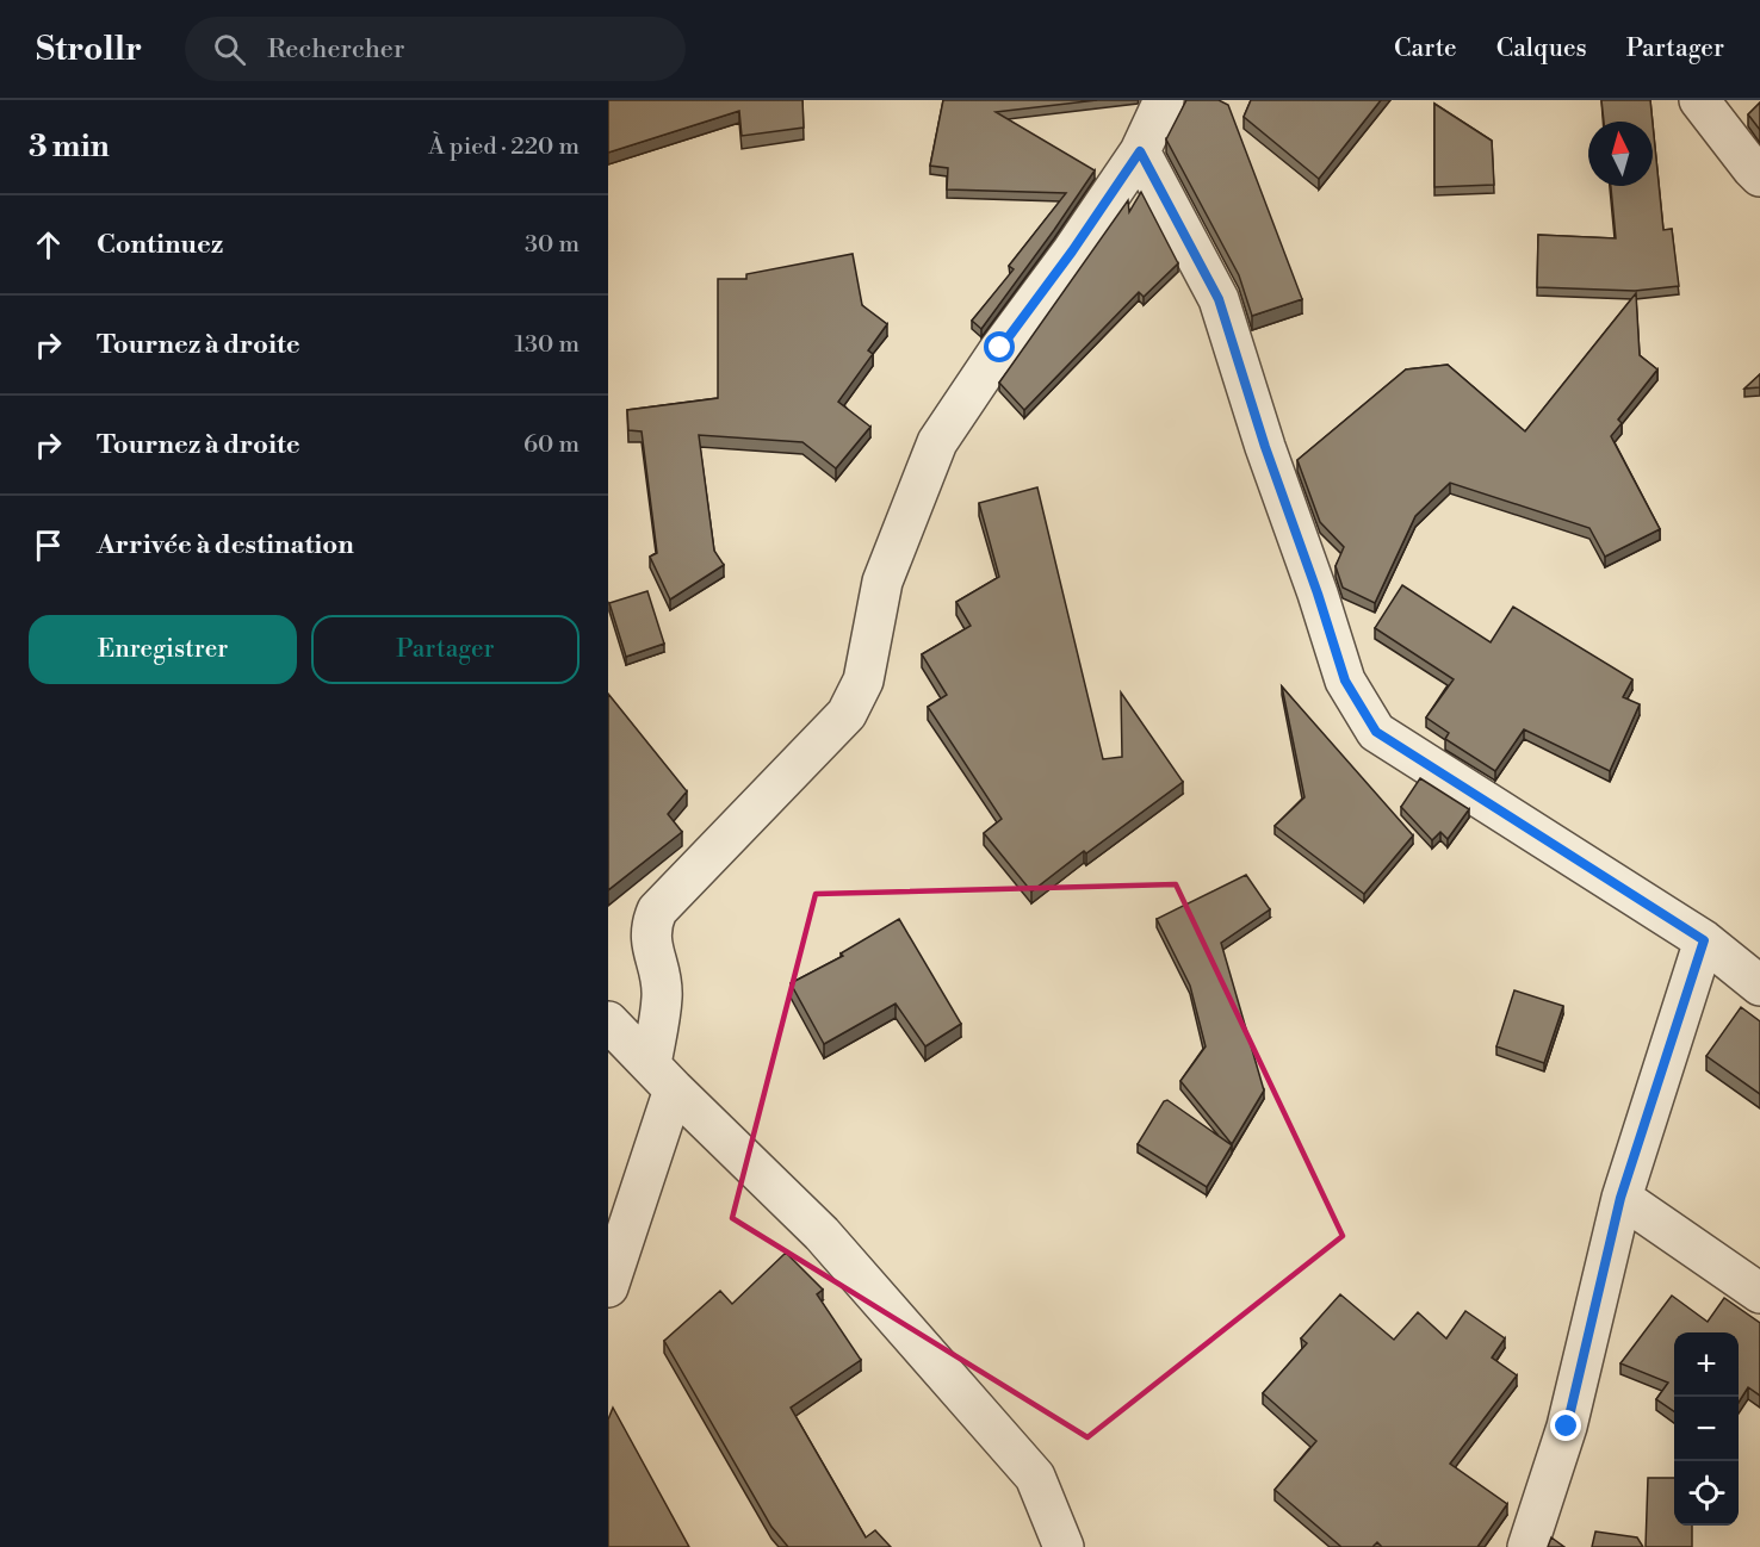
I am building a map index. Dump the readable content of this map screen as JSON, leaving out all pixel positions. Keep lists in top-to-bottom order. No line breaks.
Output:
{"north":"top","page":{"header":"Strollr","search":"Rechercher","nav":["Carte","Calques","Partager"],"heading":["3 min","À pied · 220 m"],"list":[["Continuez","30 m"],["Tournez à droite","130 m"],["Tournez à droite","60 m"],"Arrivée à destination"],"buttons":["Enregistrer","Partager"],"map_buttons":["+","−"]}}
